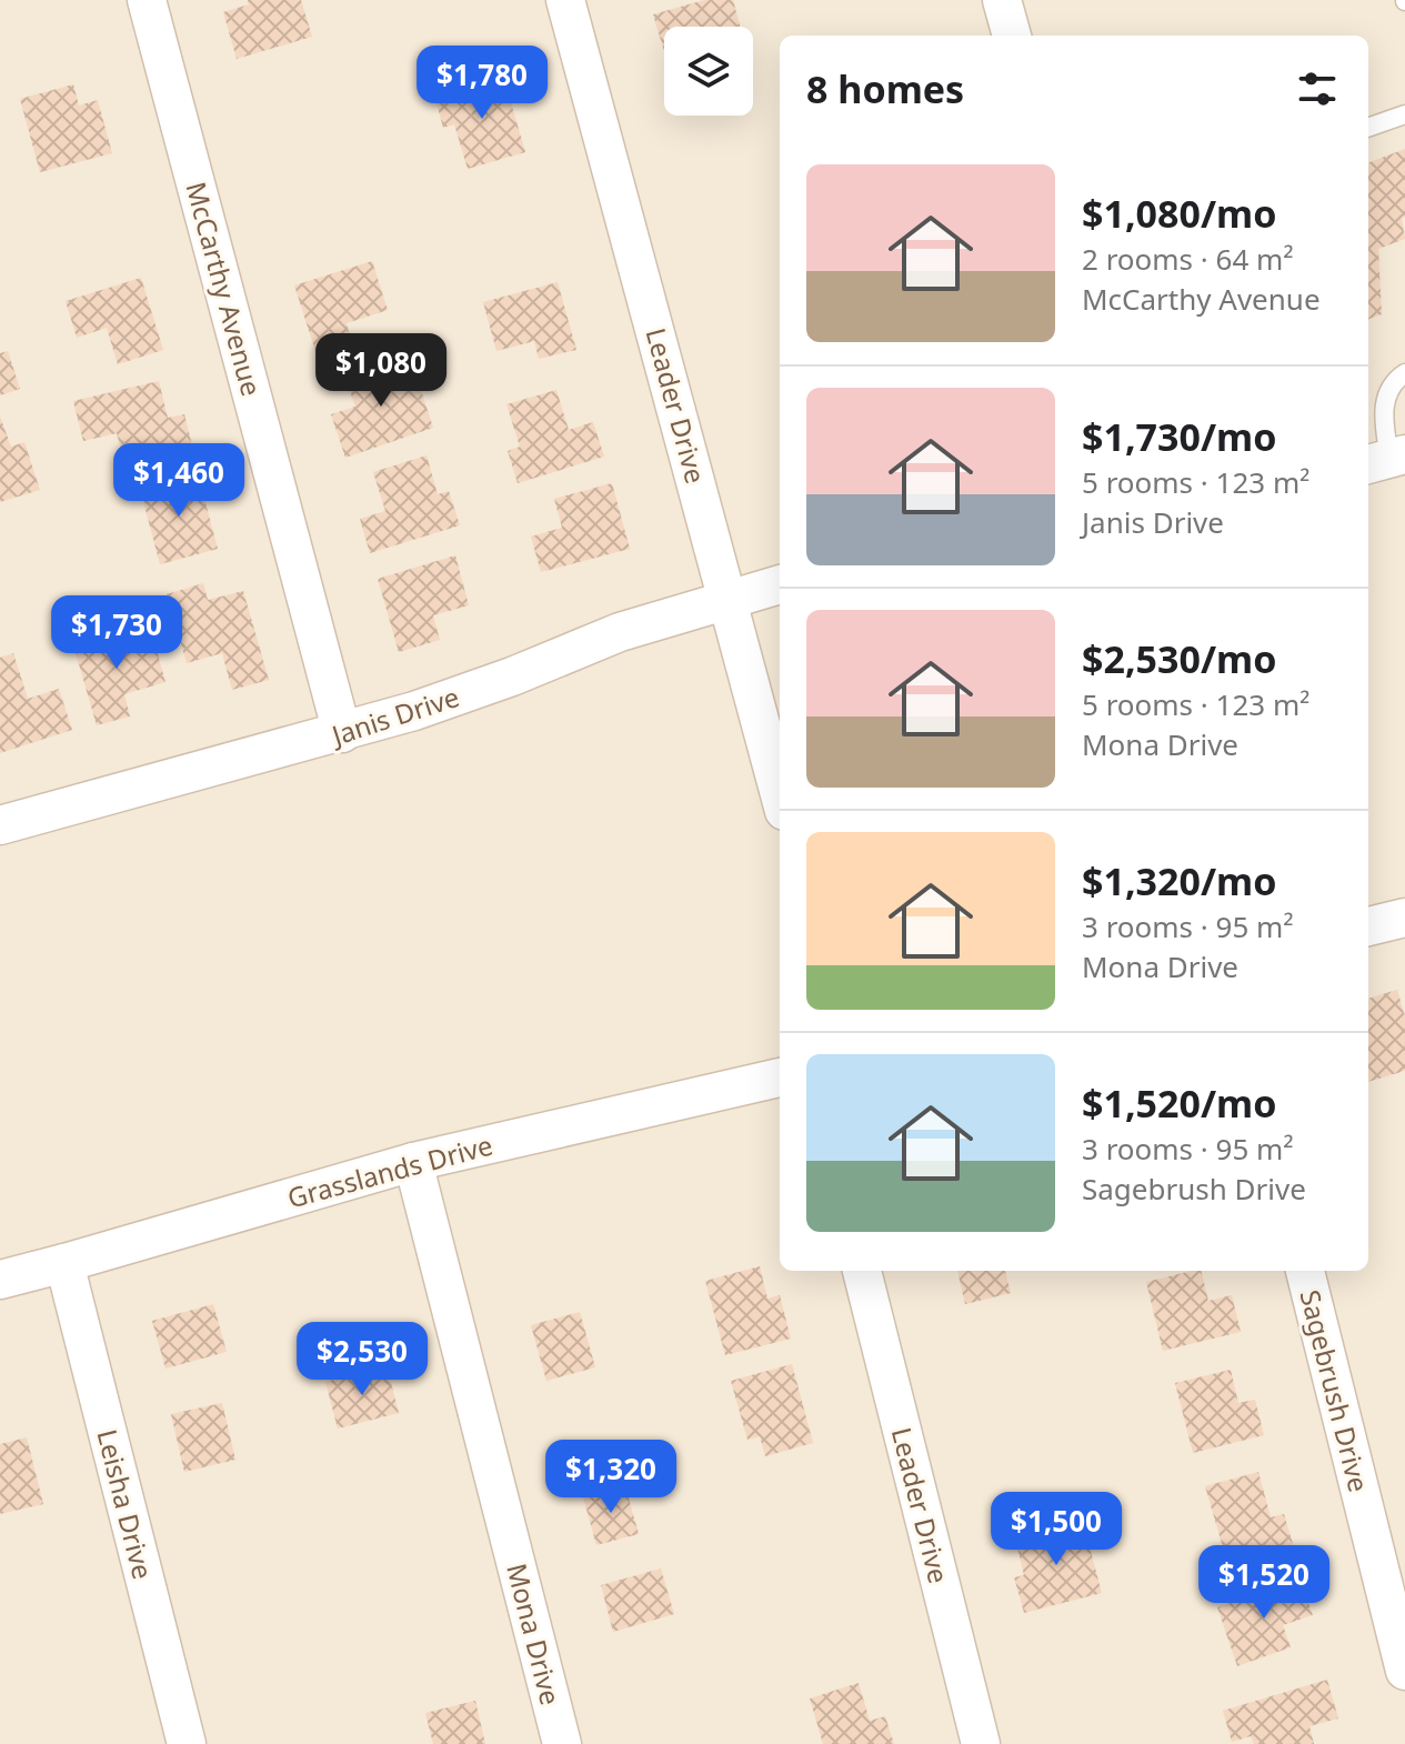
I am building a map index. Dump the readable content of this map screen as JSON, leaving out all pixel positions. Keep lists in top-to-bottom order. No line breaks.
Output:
{"streets":{"street":["McCarthy Avenue","Leader Drive","Janis Drive","Grasslands Drive","Sagebrush Drive","Leisha Drive","Mona Drive"]},"crossings":[["McCarthy Avenue","Janis Drive"],["Leader Drive","Janis Drive"],["Grasslands Drive","Leisha Drive"],["Grasslands Drive","Mona Drive"]],"page":{"heading":"8 homes","price":["$1,780","$1,080","$1,460","$1,730","$2,530","$1,320","$1,500","$1,520"],"list":[{"name":"$1,080/mo","note":"2 rooms · 64 m² · McCarthy Avenue"},{"name":"$1,730/mo","note":"5 rooms · 123 m² · Janis Drive"},{"name":"$2,530/mo","note":"5 rooms · 123 m² · Mona Drive"},{"name":"$1,320/mo","note":"3 rooms · 95 m² · Mona Drive"},{"name":"$1,520/mo","note":"3 rooms · 95 m² · Sagebrush Drive"}]}}
